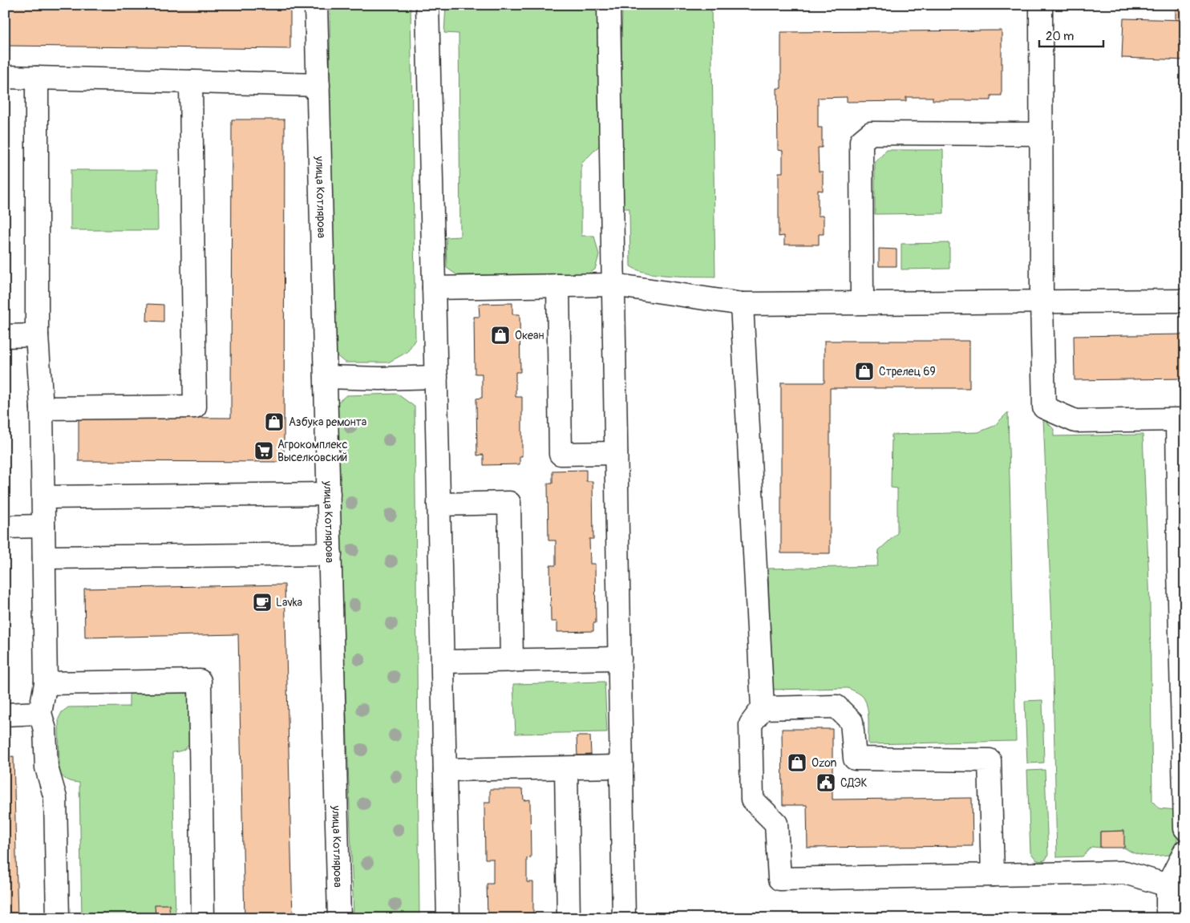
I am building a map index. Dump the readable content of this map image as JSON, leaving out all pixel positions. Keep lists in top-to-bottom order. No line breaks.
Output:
{"streets":{"street":["улица Котлярова"]},"places":{"shop":["Океан","Стрелец 69","Азбука ремонта","Ozon"],"supermarket":["Агрокомплекс Выселковский"],"cafe":["Lavka"],"public building":["СДЭК"]},"scale_bar":"20 m"}
